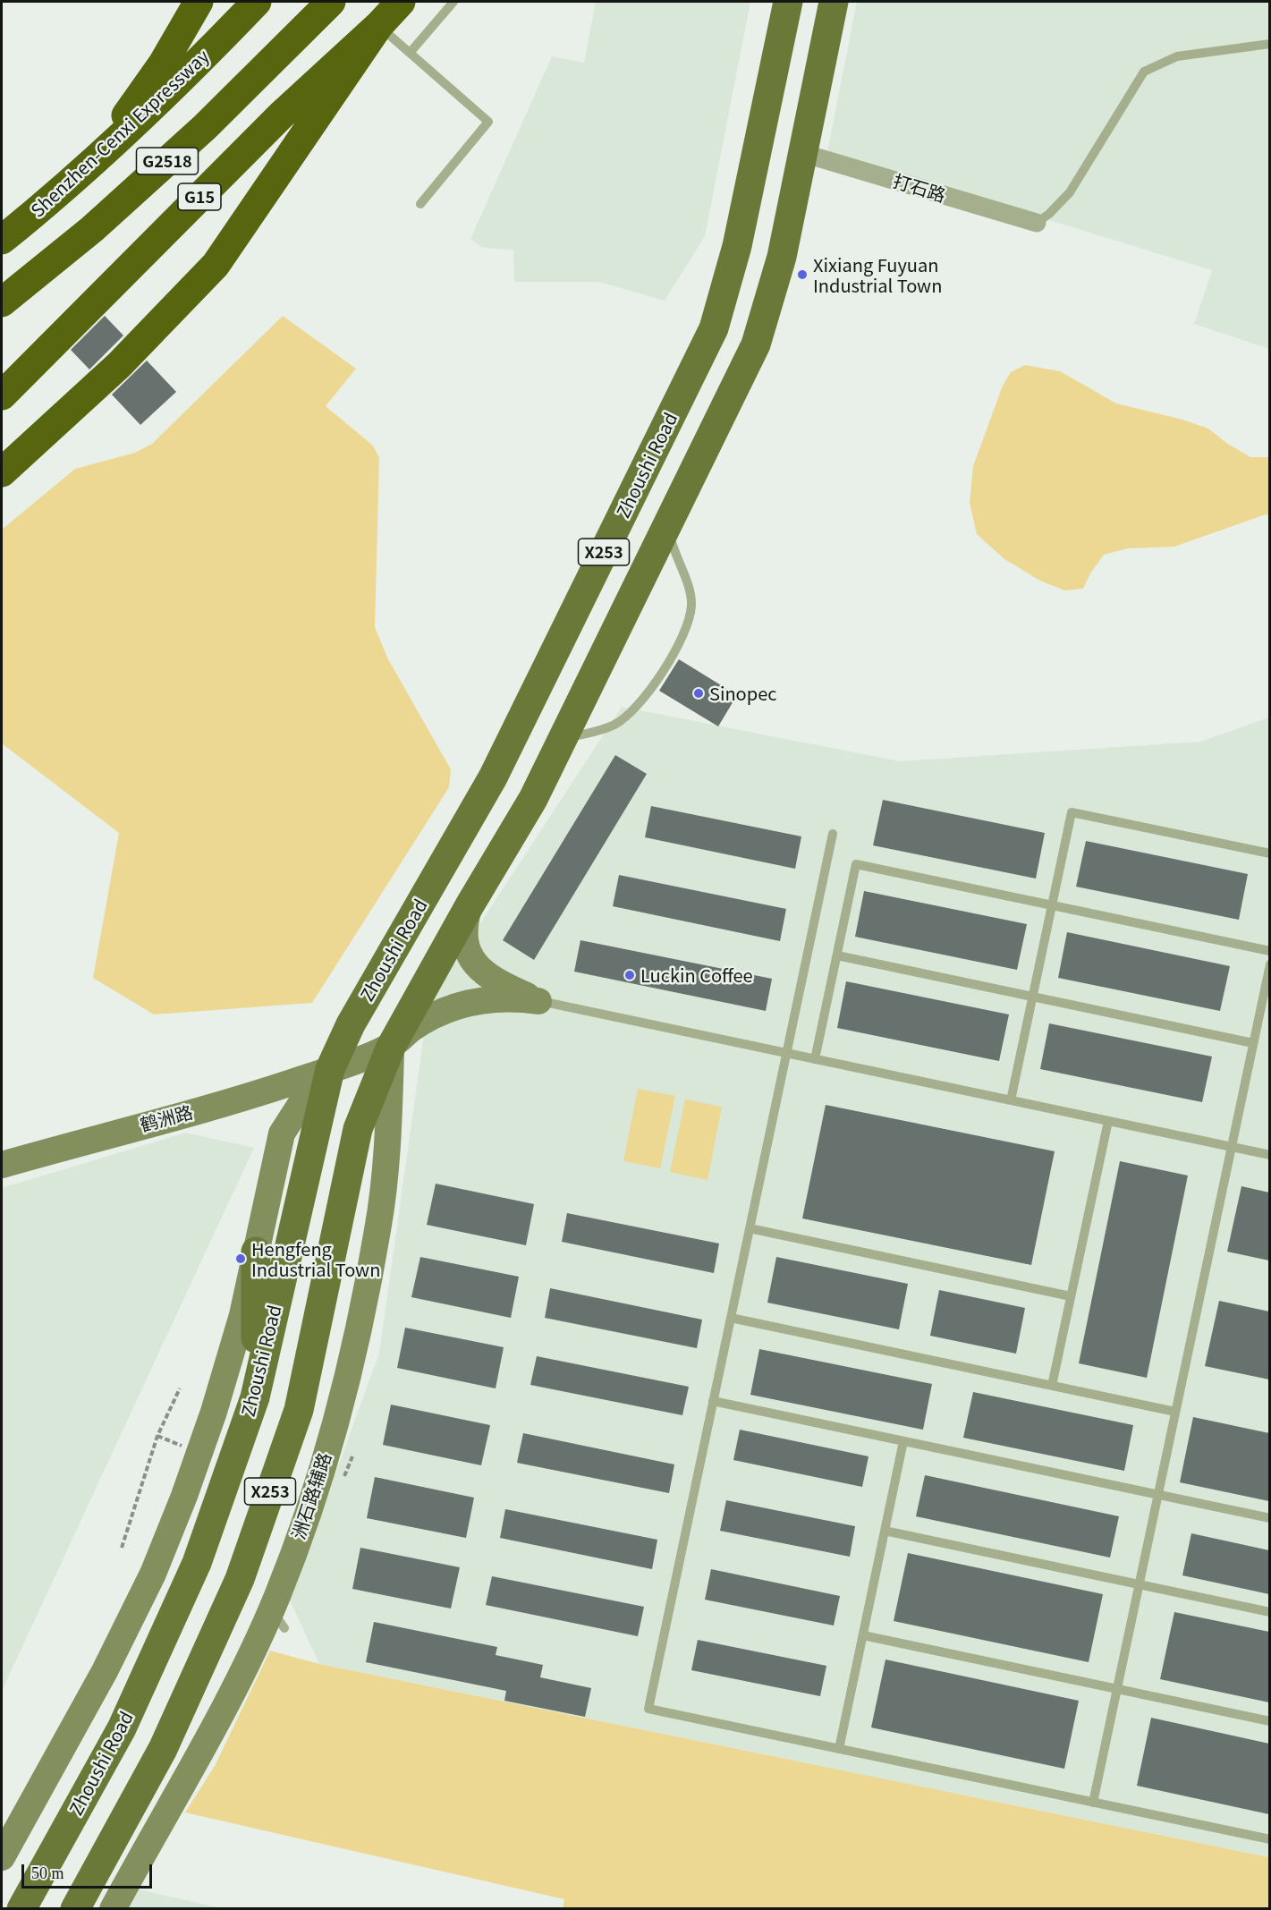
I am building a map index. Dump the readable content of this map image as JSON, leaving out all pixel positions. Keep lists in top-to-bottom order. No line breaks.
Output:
{"streets":{"highway":["Shenzhen-Cenxi Expressway","G2518","G15"],"main road":["Zhoushi Road","X253","鹤洲路","洲石路辅路"],"street":["打石路"]},"crossings":[["打石路","X253"],["Zhoushi Road","鹤洲路"],["X253","鹤洲路"],["X253","洲石路辅路"],["鹤洲路","洲石路辅路"]],"places":["Xixiang Fuyuan Industrial Town","Sinopec","Luckin Coffee","Hengfeng Industrial Town"],"scale_bar":"50 m"}
